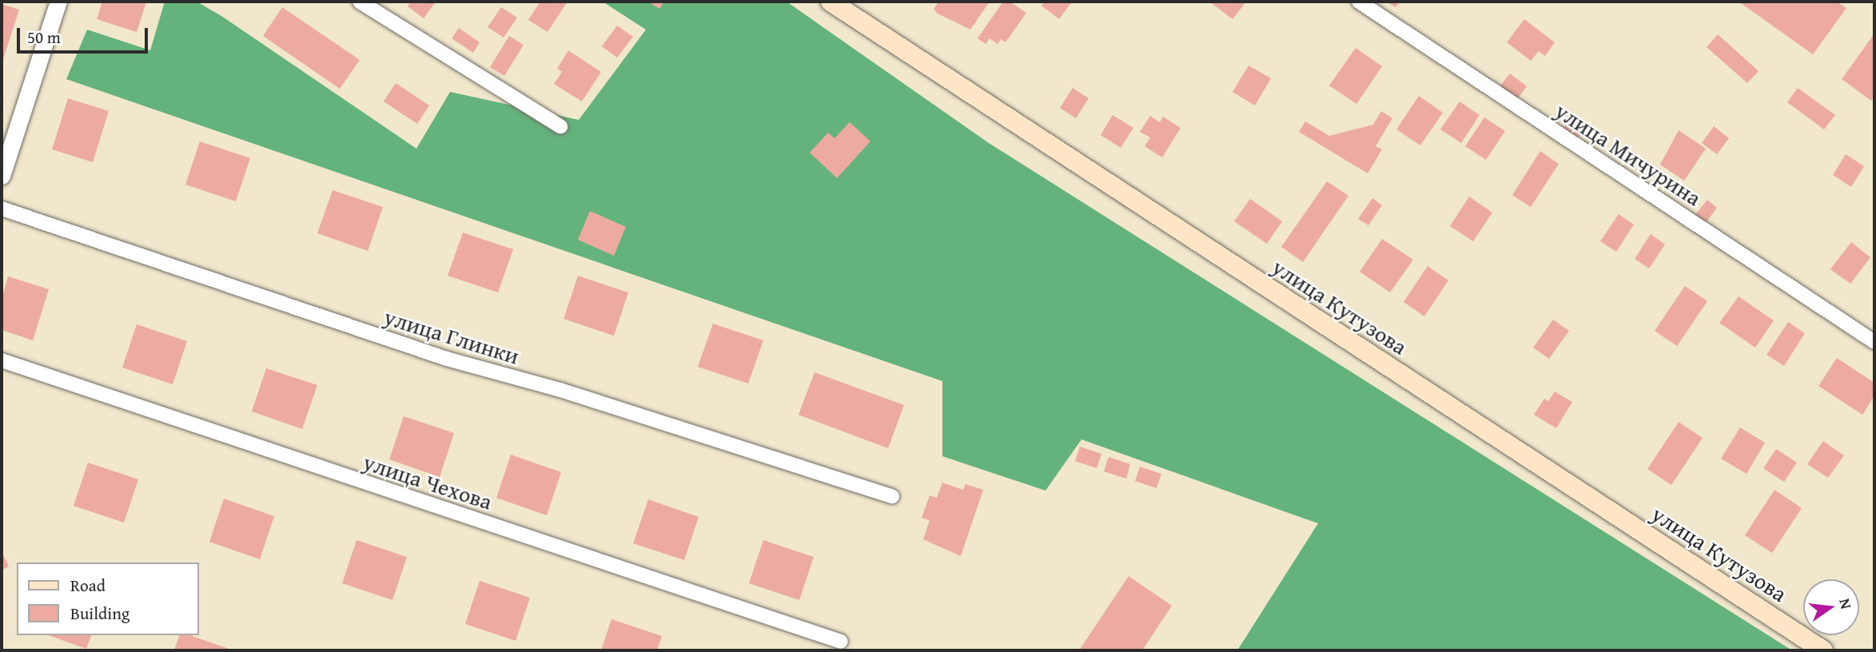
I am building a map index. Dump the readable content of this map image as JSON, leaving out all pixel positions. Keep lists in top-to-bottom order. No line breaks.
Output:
{"streets":{"main road":["улица Кутузова"],"street":["улица Мичурина","улица Глинки","улица Чехова"]},"legend":["Road","Building"],"scale_bar":"50 m","north":"right"}
